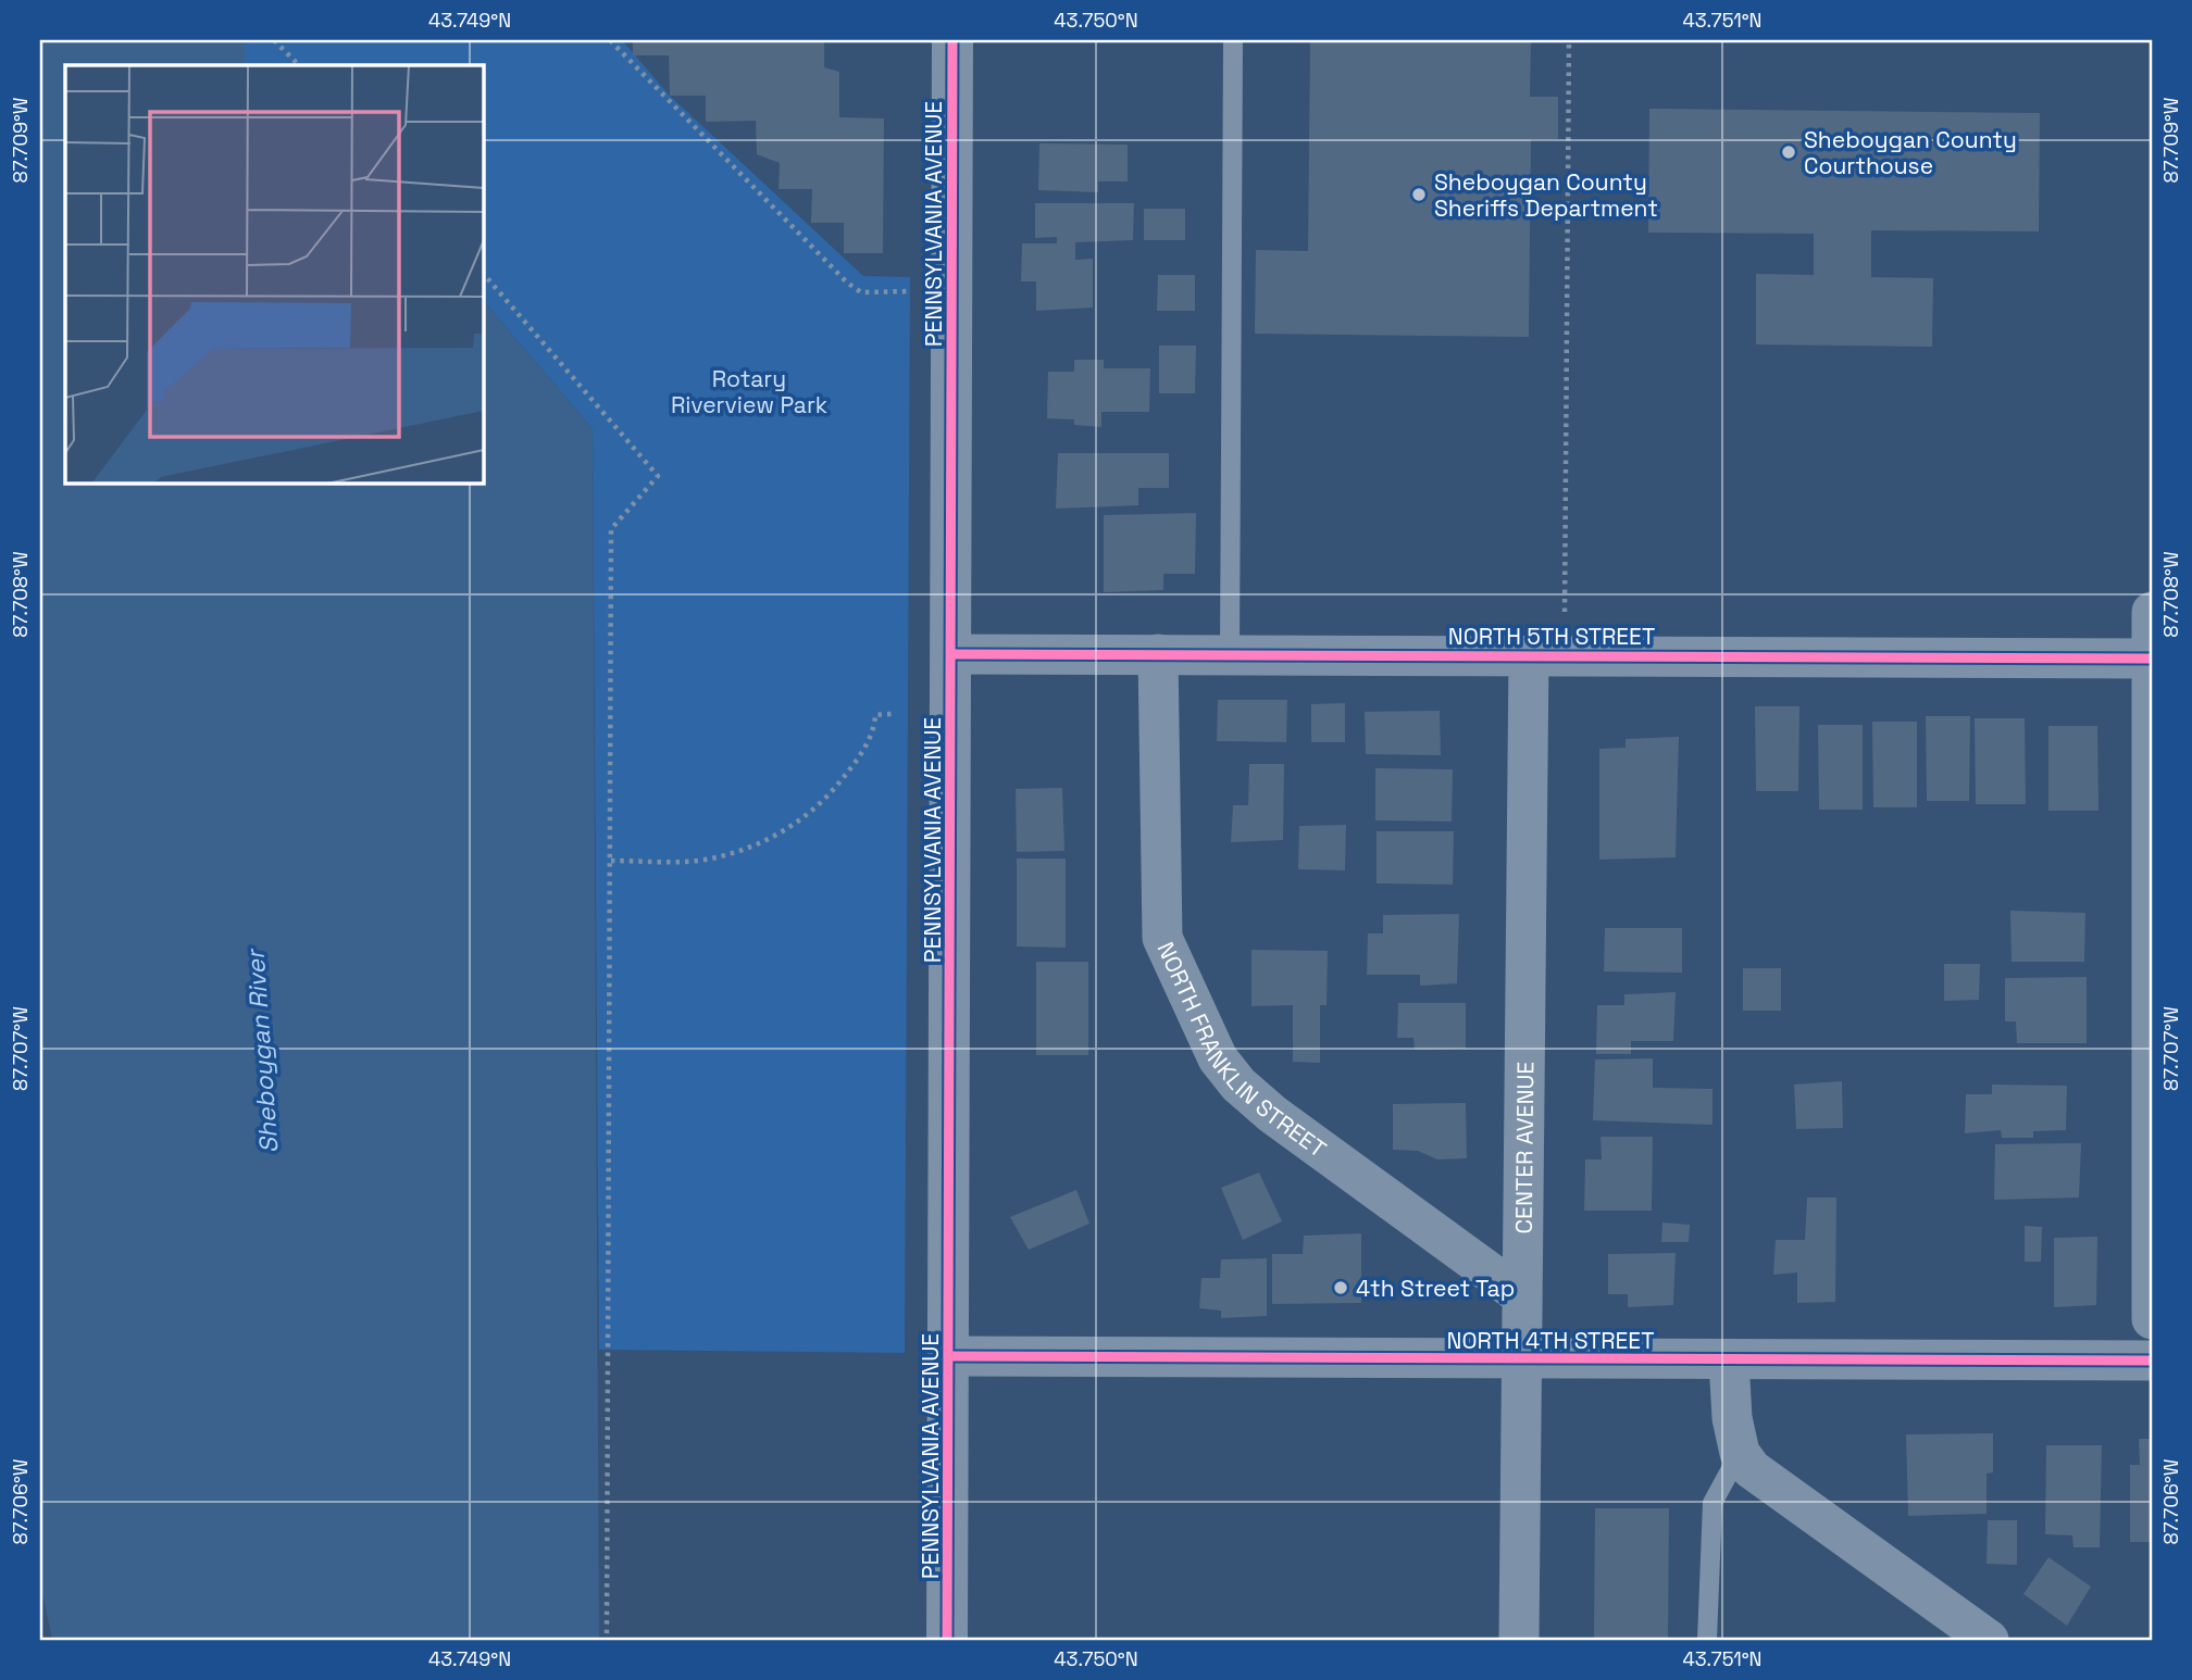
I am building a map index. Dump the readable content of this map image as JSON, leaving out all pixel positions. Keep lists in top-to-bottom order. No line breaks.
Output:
{"streets":{"street":["PENNSYLVANIA AVENUE","NORTH 5TH STREET","NORTH FRANKLIN STREET","CENTER AVENUE","NORTH 4TH STREET"]},"crossings":[["PENNSYLVANIA AVENUE","NORTH 5TH STREET"],["PENNSYLVANIA AVENUE","NORTH 4TH STREET"],["NORTH 5TH STREET","NORTH FRANKLIN STREET"],["NORTH 5TH STREET","CENTER AVENUE"],["NORTH FRANKLIN STREET","CENTER AVENUE"],["CENTER AVENUE","NORTH 4TH STREET"]],"water":["Sheboygan River"],"parks":["Rotary Riverview Park"],"places":["Sheboygan County Courthouse","Sheboygan County Sheriffs Department","4th Street Tap"],"coordinates":["43.749°N","43.750°N","43.751°N","87.709°W","87.708°W","87.707°W","87.706°W"]}
